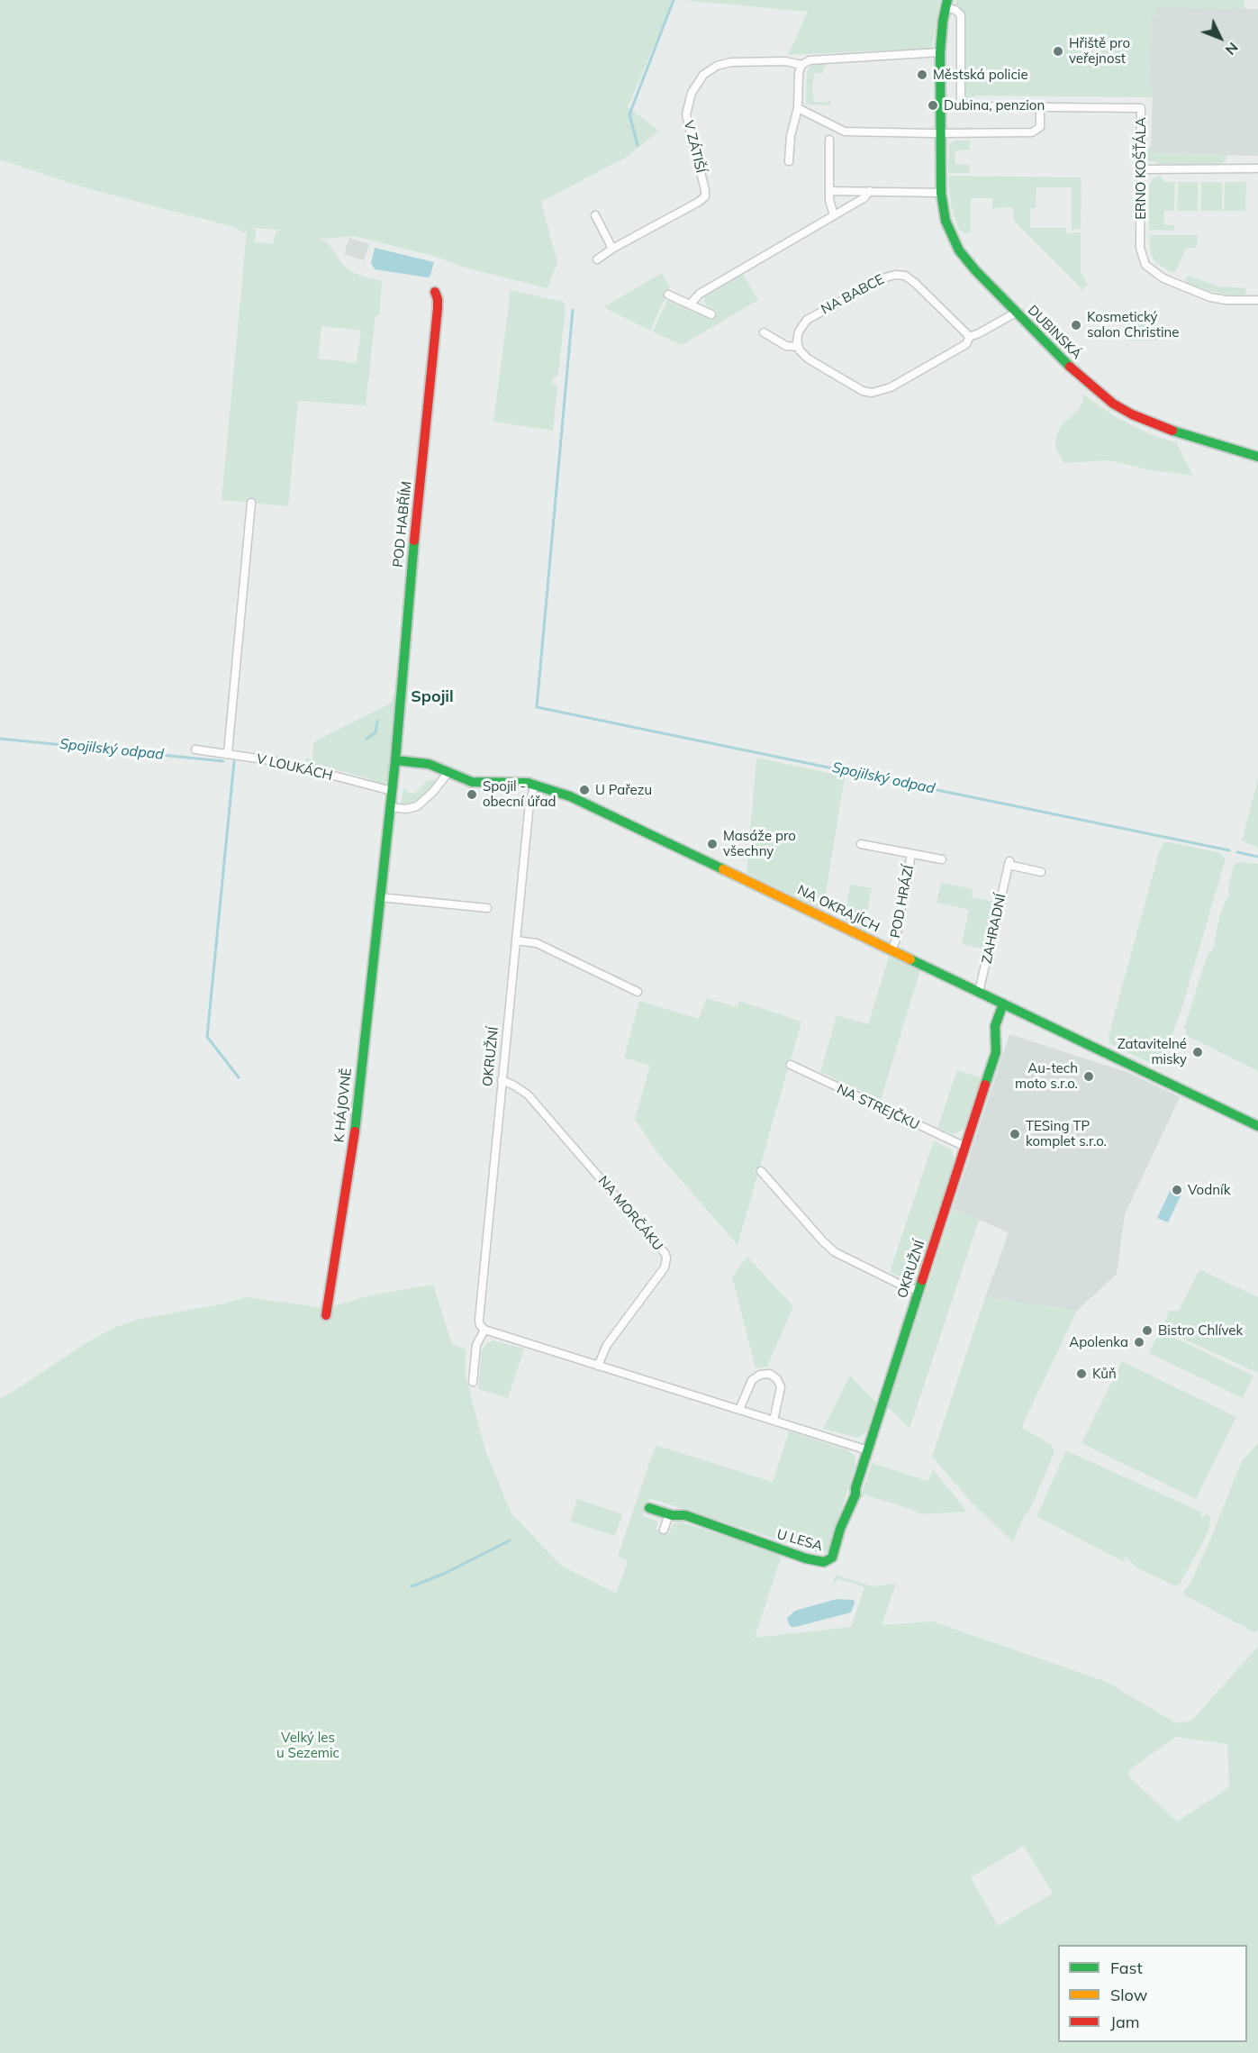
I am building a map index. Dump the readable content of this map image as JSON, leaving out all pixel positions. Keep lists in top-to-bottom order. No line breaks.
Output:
{"streets":{"street":["V ZÁTIŠÍ","ERNO KOŠŤÁLA","NA BABCE","DUBINSKÁ","POD HABŘÍM","V LOUKÁCH","POD HRÁZÍ","NA OKRAJÍCH","ZAHRADNÍ","OKRUŽNÍ","K HÁJOVNĚ","NA STREJČKU","NA MORČÁKU","U LESA"]},"crossings":[["ERNO KOŠŤÁLA","DUBINSKÁ"],["POD HABŘÍM","NA OKRAJÍCH"],["POD HABŘÍM","K HÁJOVNĚ"],["V LOUKÁCH","K HÁJOVNĚ"],["POD HRÁZÍ","NA OKRAJÍCH"],["NA OKRAJÍCH","ZAHRADNÍ"],["NA OKRAJÍCH","OKRUŽNÍ"],["NA OKRAJÍCH","K HÁJOVNĚ"],["OKRUŽNÍ","NA STREJČKU"],["OKRUŽNÍ","NA MORČÁKU"],["OKRUŽNÍ","U LESA"]],"districts":["Spojil"],"water":["Spojilský odpad"],"parks":["Velký les u Sezemic"],"places":["Hřiště pro veřejnost","Městská policie","Dubina, penzion","Kosmetický salon Christine","U Pařezu","Spojil - obecní úřad","Masáže pro všechny","Zatavitelné misky","Au-tech moto s.r.o.","TESing TP komplet s.r.o.","Vodník","Bistro Chlívek","Apolenka","Kůň"],"legend":["Fast","Slow","Jam"],"north":"bottom right"}
